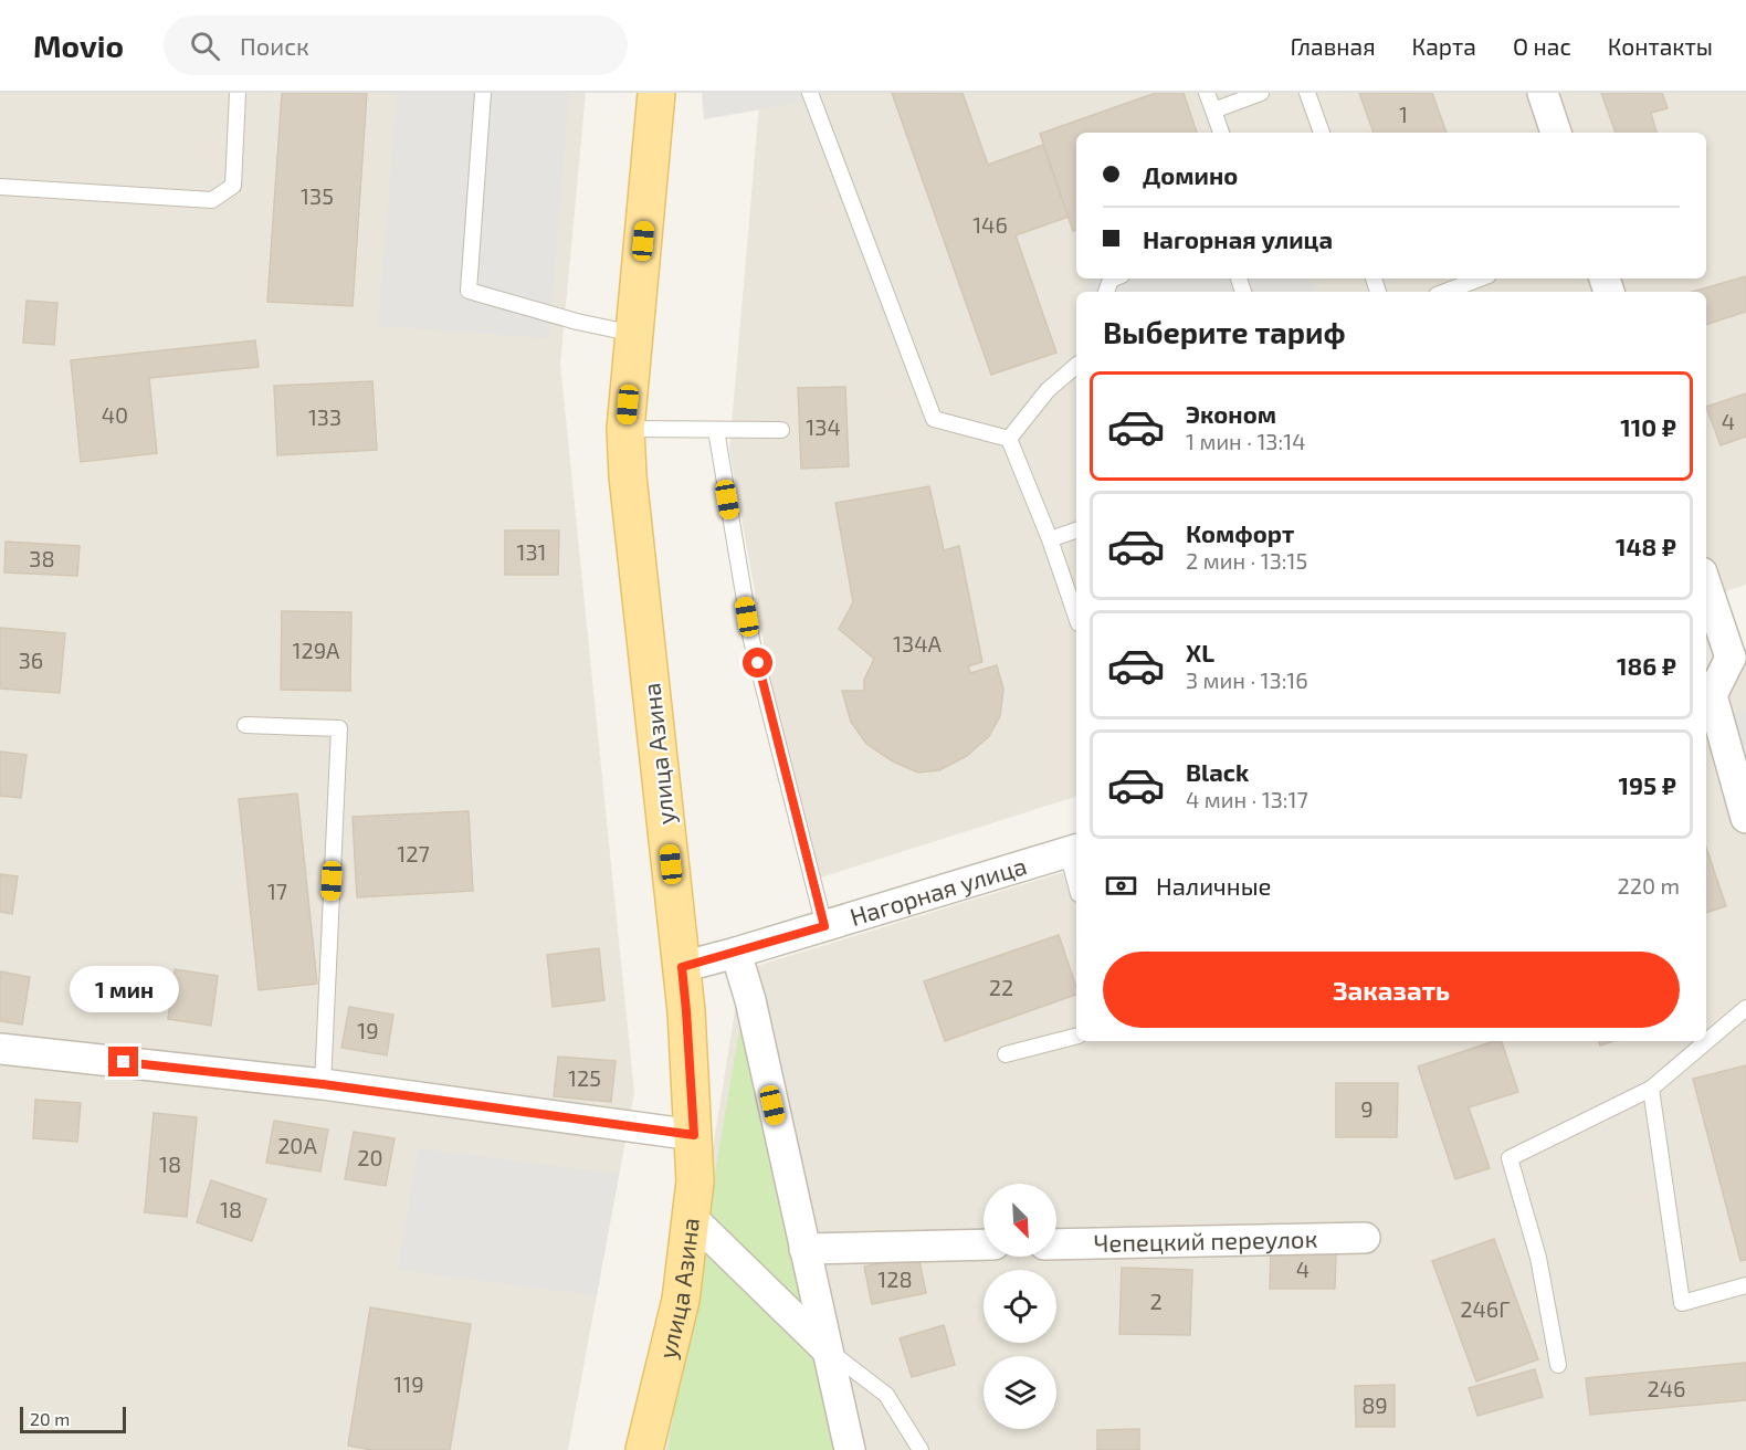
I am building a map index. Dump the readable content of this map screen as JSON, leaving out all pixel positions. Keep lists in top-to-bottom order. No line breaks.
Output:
{"streets":{"main road":["улица Азина"],"street":["Нагорная улица","Чепецкий переулок"]},"crossings":[["улица Азина","Нагорная улица"]],"house_numbers":["1","135","146","40","133","4","134","131","38","134А","129А","36","127","17","22","19","125","9","20А","20","18","18","4","128","2","246Г","119","246","89"],"scale_bar":"20 m","north":"bottom right","page":{"header":"Movio","search":"Поиск","nav":["Главная","Карта","О нас","Контакты"],"banner":["Домино","Нагорная улица"],"heading":"Выберите тариф","list":[{"name":"Эконом","note":"1 мин · 13:14","value":"110 ₽"},{"name":"Комфорт","note":"2 мин · 13:15","value":"148 ₽"},{"name":"XL","note":"3 мин · 13:16","value":"186 ₽"},{"name":"Black","note":"4 мин · 13:17","value":"195 ₽"}],"pay":["Наличные","220 m"],"buttons":"Заказать","bubble":"1 мин","scale":"20 m"}}
